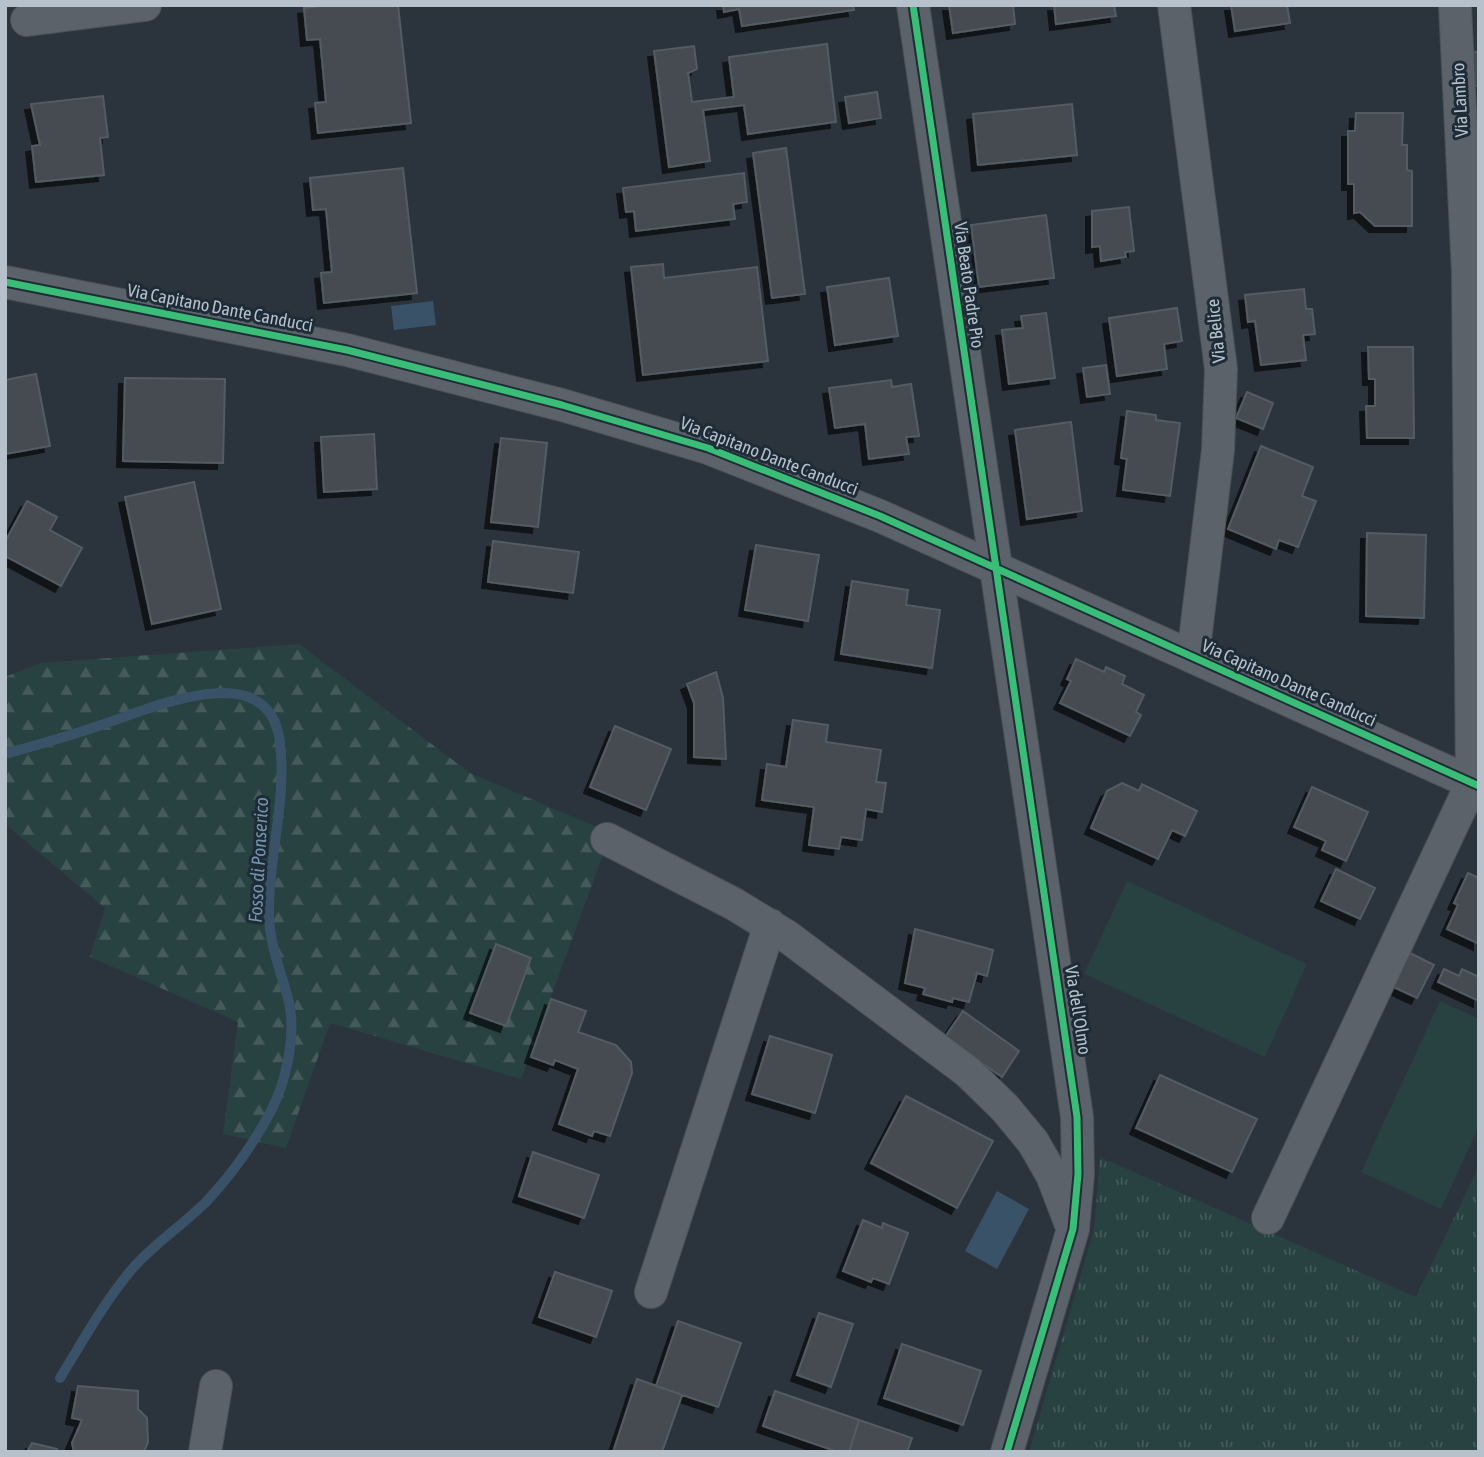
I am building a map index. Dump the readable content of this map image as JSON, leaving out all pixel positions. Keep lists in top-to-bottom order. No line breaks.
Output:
{"streets":{"street":["Via Lambro","Via Beato Padre Pio","Via Capitano Dante Canducci","Via Belice","Via dell'Olmo"]},"crossings":[["Via Lambro","Via Capitano Dante Canducci"],["Via Beato Padre Pio","Via Capitano Dante Canducci"],["Via Beato Padre Pio","Via dell'Olmo"],["Via Capitano Dante Canducci","Via Belice"],["Via Capitano Dante Canducci","Via dell'Olmo"]],"water":["Fosso di Ponserico"]}
